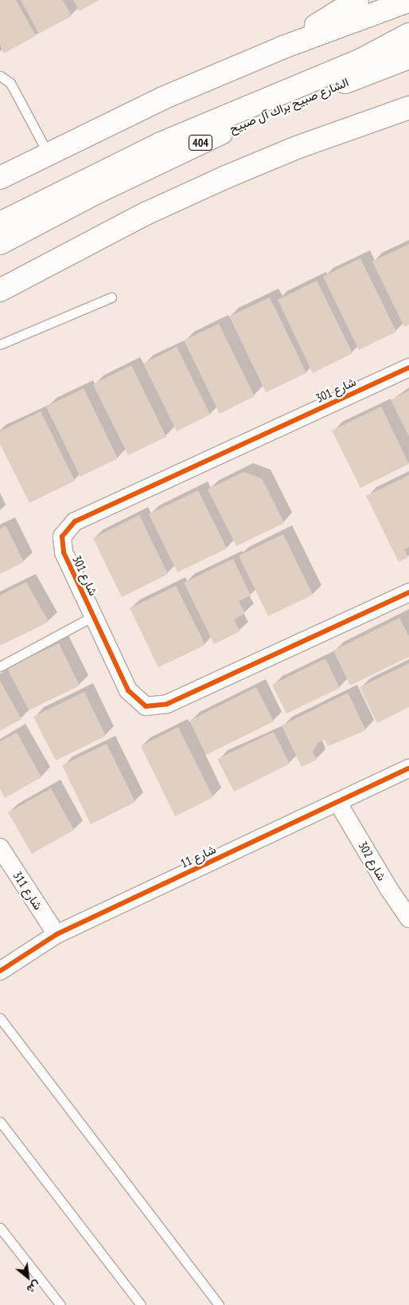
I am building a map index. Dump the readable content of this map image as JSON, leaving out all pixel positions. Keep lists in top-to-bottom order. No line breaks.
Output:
{"streets":{"main road":["الشارع صبيح براك آل صبيح","404"],"street":["شارع 301","شارع 11","شارع 302","شارع 311"]},"crossings":[["شارع 11","شارع 302"],["شارع 11","شارع 311"]],"north":"bottom right"}
